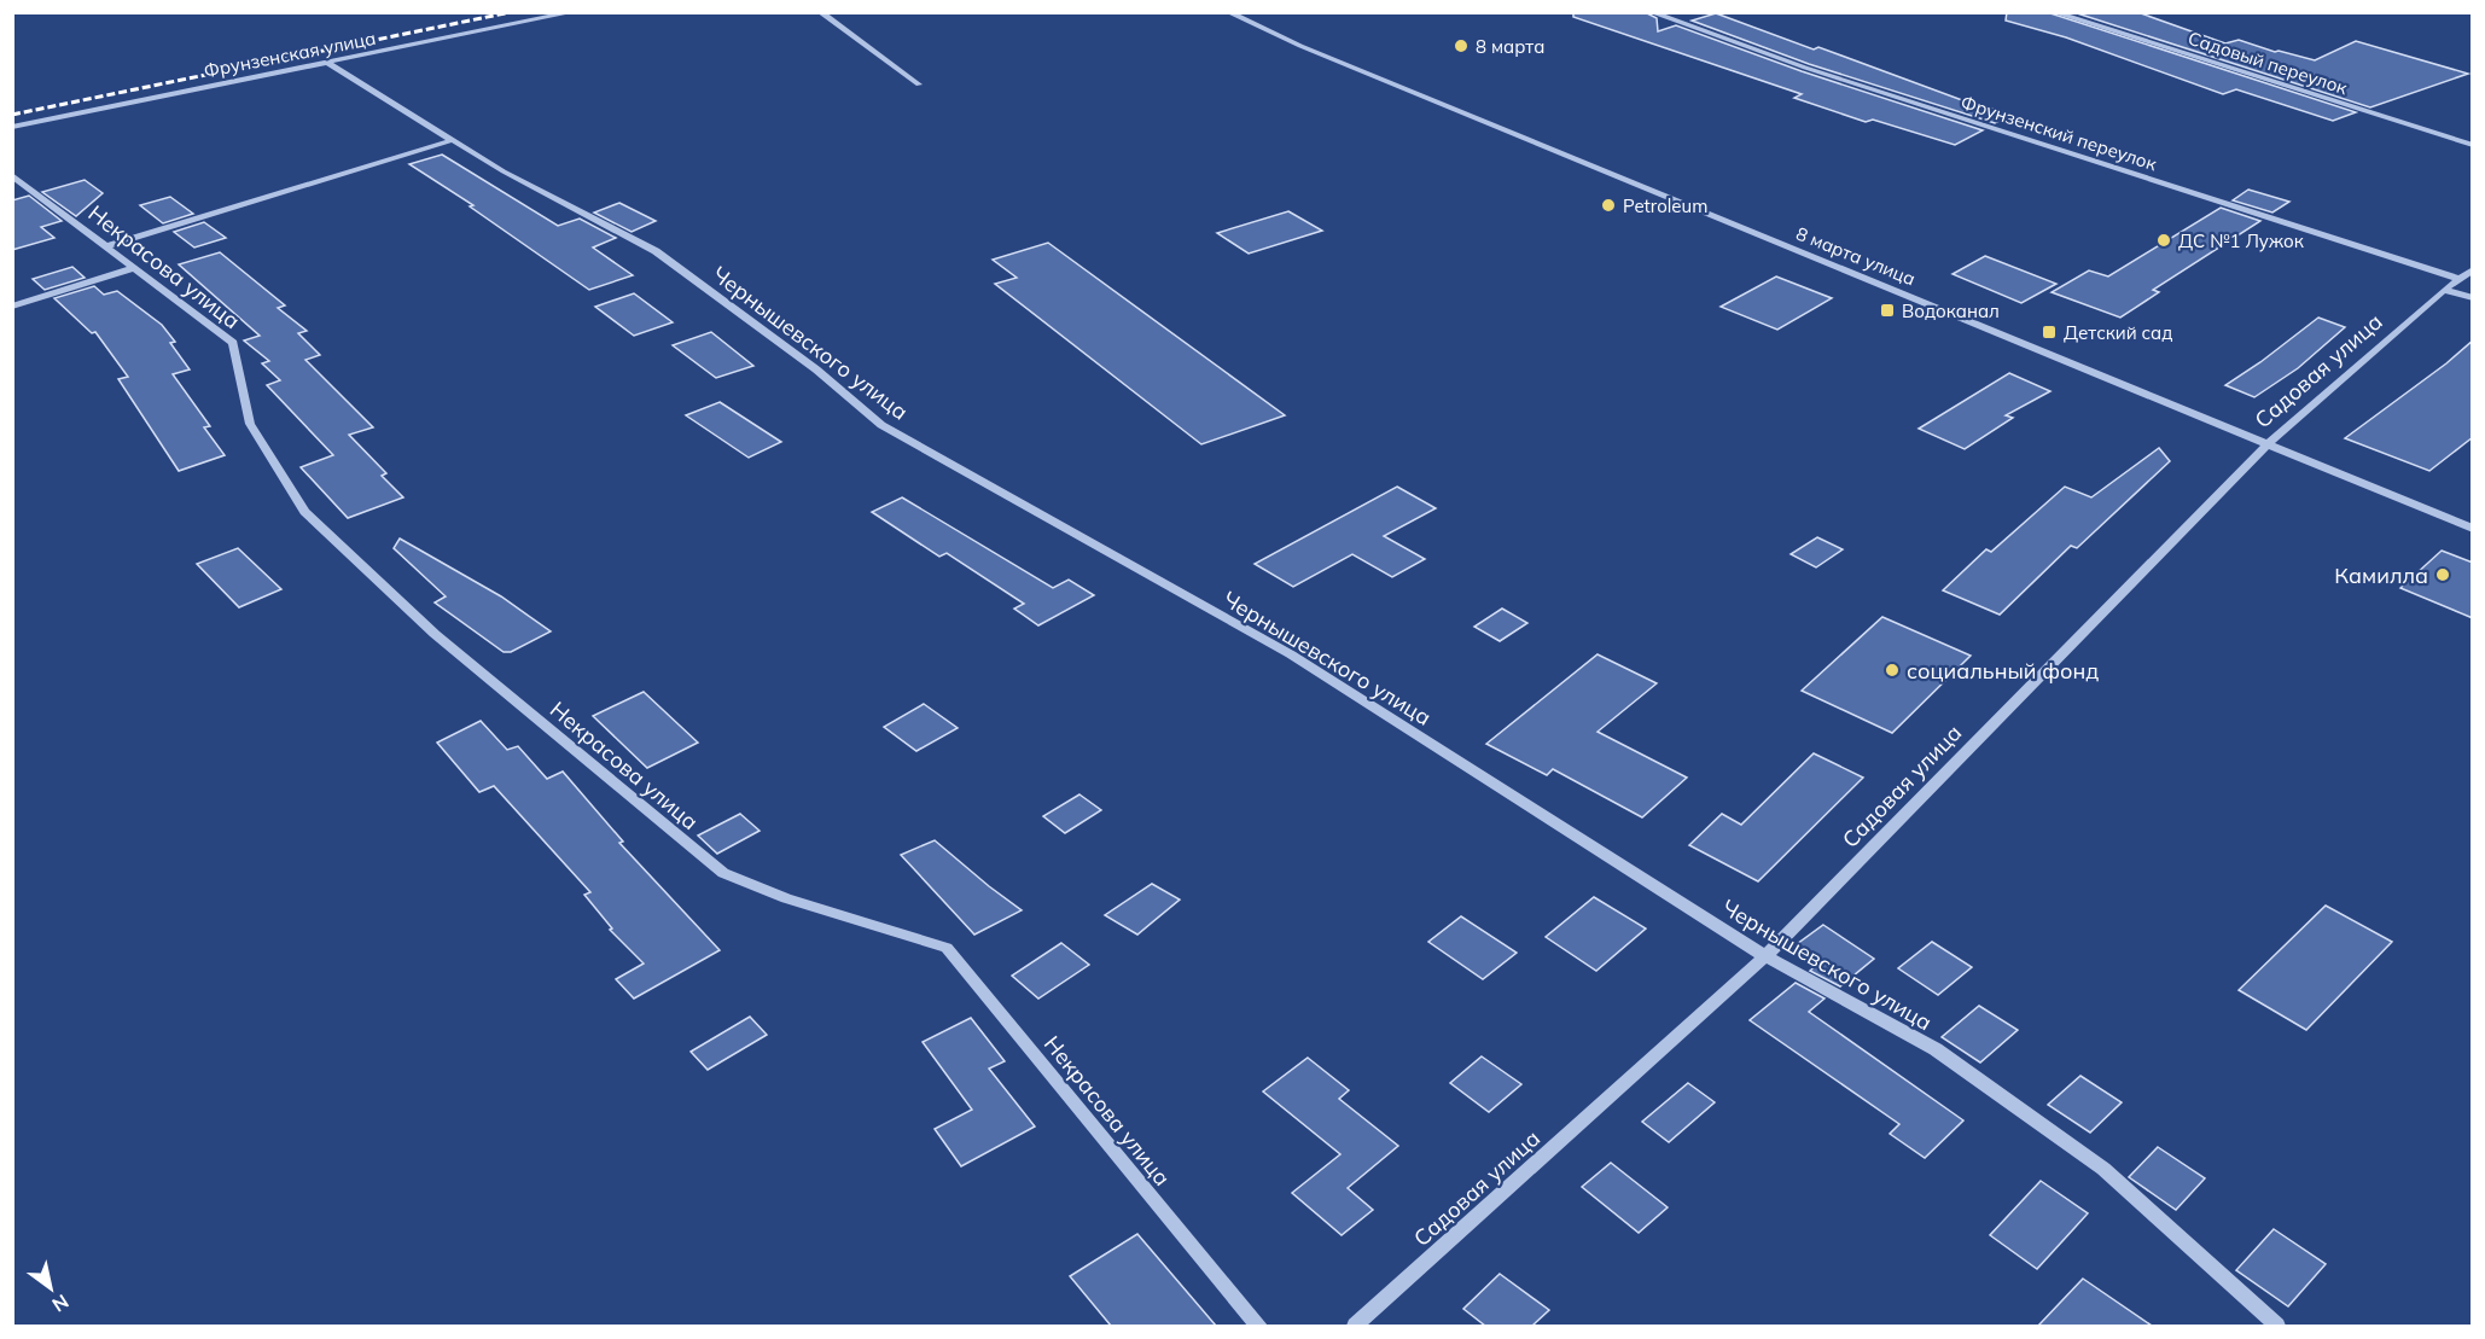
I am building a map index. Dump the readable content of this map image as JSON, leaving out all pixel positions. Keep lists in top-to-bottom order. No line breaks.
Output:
{"streets":{"street":["Фрунзенская улица","Садовый переулок","Фрунзенский переулок","8 марта улица","Некрасова улица","Чернышевского улица","Садовая улица"]},"crossings":[["Фрунзенская улица","Чернышевского улица"],["Фрунзенский переулок","Садовая улица"],["8 марта улица","Садовая улица"],["Чернышевского улица","Садовая улица"]],"places":{"other":["8 марта","Petroleum","ДС №1 Лужок","Камилла","социальный фонд"],"transit":["Водоканал","Детский сад"]},"north":"bottom right"}
